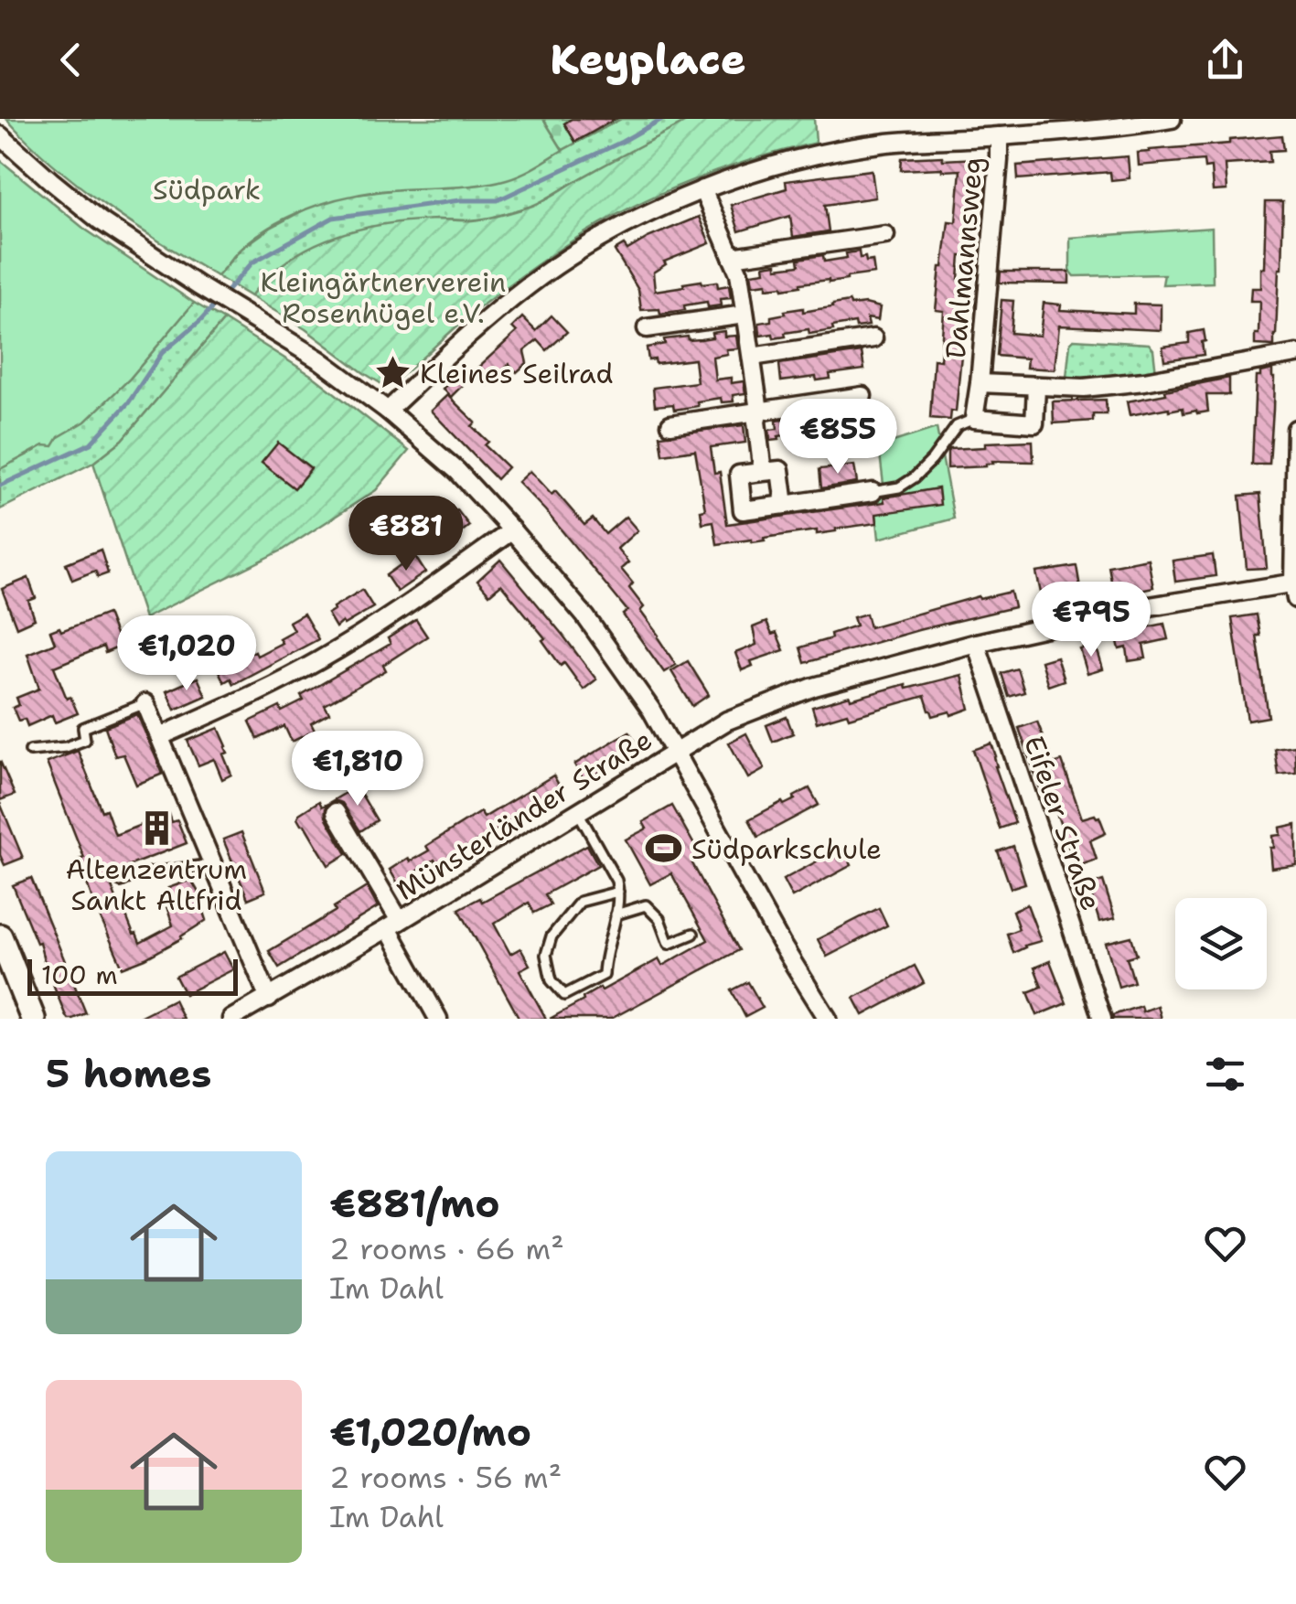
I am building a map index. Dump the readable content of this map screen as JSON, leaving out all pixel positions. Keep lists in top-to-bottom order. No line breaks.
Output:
{"streets":{"street":["Dahlmannsweg","Münsterländer Straße","Eifeler Straße"]},"crossings":[["Münsterländer Straße","Eifeler Straße"]],"parks":["Südpark","Kleingärtnerverein Rosenhügel e.V."],"places":{"place":["Kleines Seilrad"],"building":["Altenzentrum Sankt Altfrid"],"sports":["Südparkschule"]},"scale_bar":"100 m","page":{"header":"Keyplace","price":["€855","€881","€795","€1,020","€1,810"],"scale":"100 m","heading":"5 homes","list":[{"name":"€881/mo","note":"2 rooms · 66 m² · Im Dahl"},{"name":"€1,020/mo","note":"2 rooms · 56 m² · Im Dahl"}]}}
